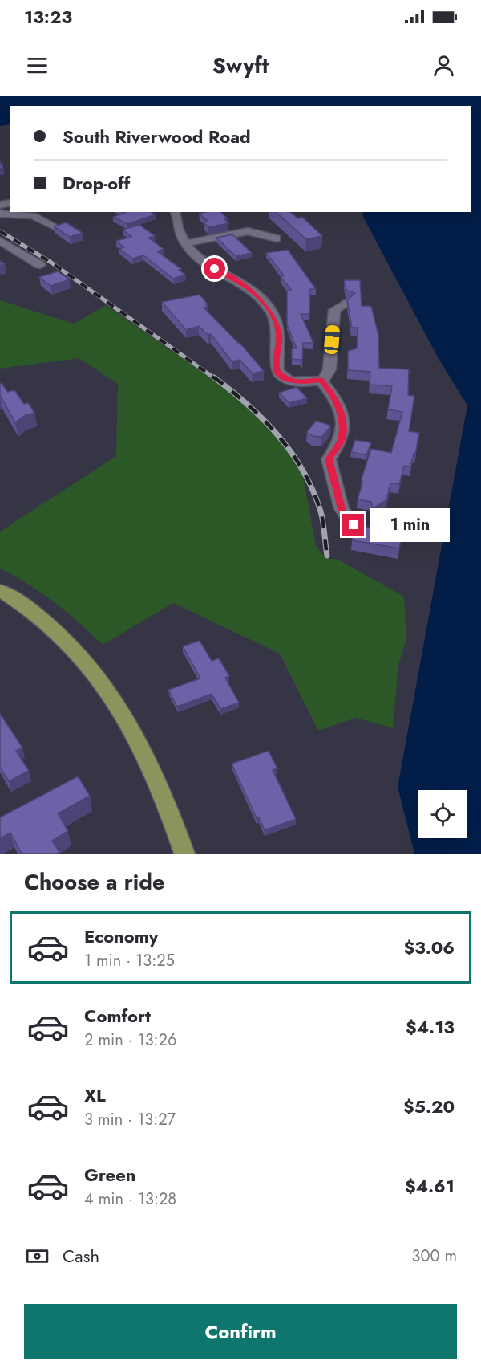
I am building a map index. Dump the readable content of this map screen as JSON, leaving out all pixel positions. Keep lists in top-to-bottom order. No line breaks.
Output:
{"page":{"status":"13:23","header":"Swyft","banner":["South Riverwood Road","Drop-off"],"bubble":"1 min","heading":"Choose a ride","list":[{"name":"Economy","note":"1 min · 13:25","value":"$3.06"},{"name":"Comfort","note":"2 min · 13:26","value":"$4.13"},{"name":"XL","note":"3 min · 13:27","value":"$5.20"},{"name":"Green","note":"4 min · 13:28","value":"$4.61"}],"pay":["Cash","300 m"],"buttons":"Confirm"}}
